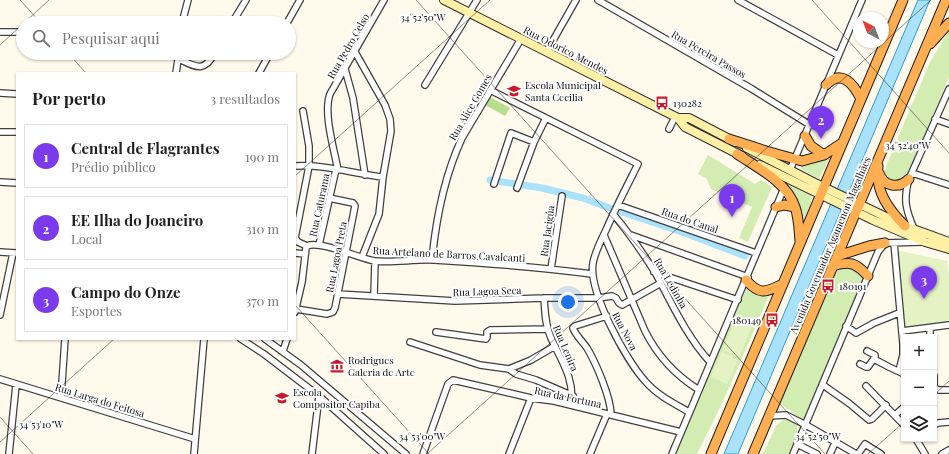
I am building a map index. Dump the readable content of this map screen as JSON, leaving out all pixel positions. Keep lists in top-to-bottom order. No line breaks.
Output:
{"streets":{"highway":["Avenida Governador Agamenon Magalhães"],"main road":["Rua Odorico Mendes"],"street":["Rua Pedro Celso","Rua Pereira Passos","Rua Alice Gomes","Rua Caturama","Rua do Canal","Rua Jacigúa","Rua Artelano de Barros Cavalcanti","Rua Lagoa Preta","Rua Ledinha","Rua Lagoa Seca","Rua Nova","Rua Lenira","Rua da Fortuna","Rua Larga do Feitosa"]},"crossings":[["Rua Pedro Celso","Rua Caturama"],["Rua Odorico Mendes","Rua Alice Gomes"],["Rua Alice Gomes","Rua Artelano de Barros Cavalcanti"],["Rua Caturama","Rua Artelano de Barros Cavalcanti"],["Rua Caturama","Rua Lagoa Preta"],["Rua do Canal","Rua Ledinha"],["Rua do Canal","Rua Nova"],["Rua Jacigúa","Rua Artelano de Barros Cavalcanti"],["Rua Artelano de Barros Cavalcanti","Rua Lagoa Preta"],["Rua Artelano de Barros Cavalcanti","Rua Nova"],["Rua Lagoa Preta","Rua Lagoa Seca"],["Rua Ledinha","Rua Nova"],["Rua Lagoa Seca","Rua Nova"],["Rua Lagoa Seca","Rua Lenira"],["Rua Nova","Rua Lenira"],["Rua Lenira","Rua da Fortuna"]],"places":{"school or university":["Escola Municipal Santa Cecilia","Escola Compositor Capiba"],"bus stop":["130282","180191","180149"],"museum":["Rodrigues Galeria de Arte"]},"north":"top left","page":{"search":"Pesquisar aqui","heading":["Por perto","3 resultados"],"pins":["2","1","3"],"list":[{"mark":"1","name":"Central de Flagrantes","note":"Prédio público","value":"190 m"},{"mark":"2","name":"EE Ilha do Joaneiro","note":"Local","value":"310 m"},{"mark":"3","name":"Campo do Onze","note":"Esportes","value":"370 m"}],"map_buttons":["+","−"]},"coordinates":["34°52'50\"W","34°52'40\"W","34°53'10\"W","34°53'00\"W"]}
